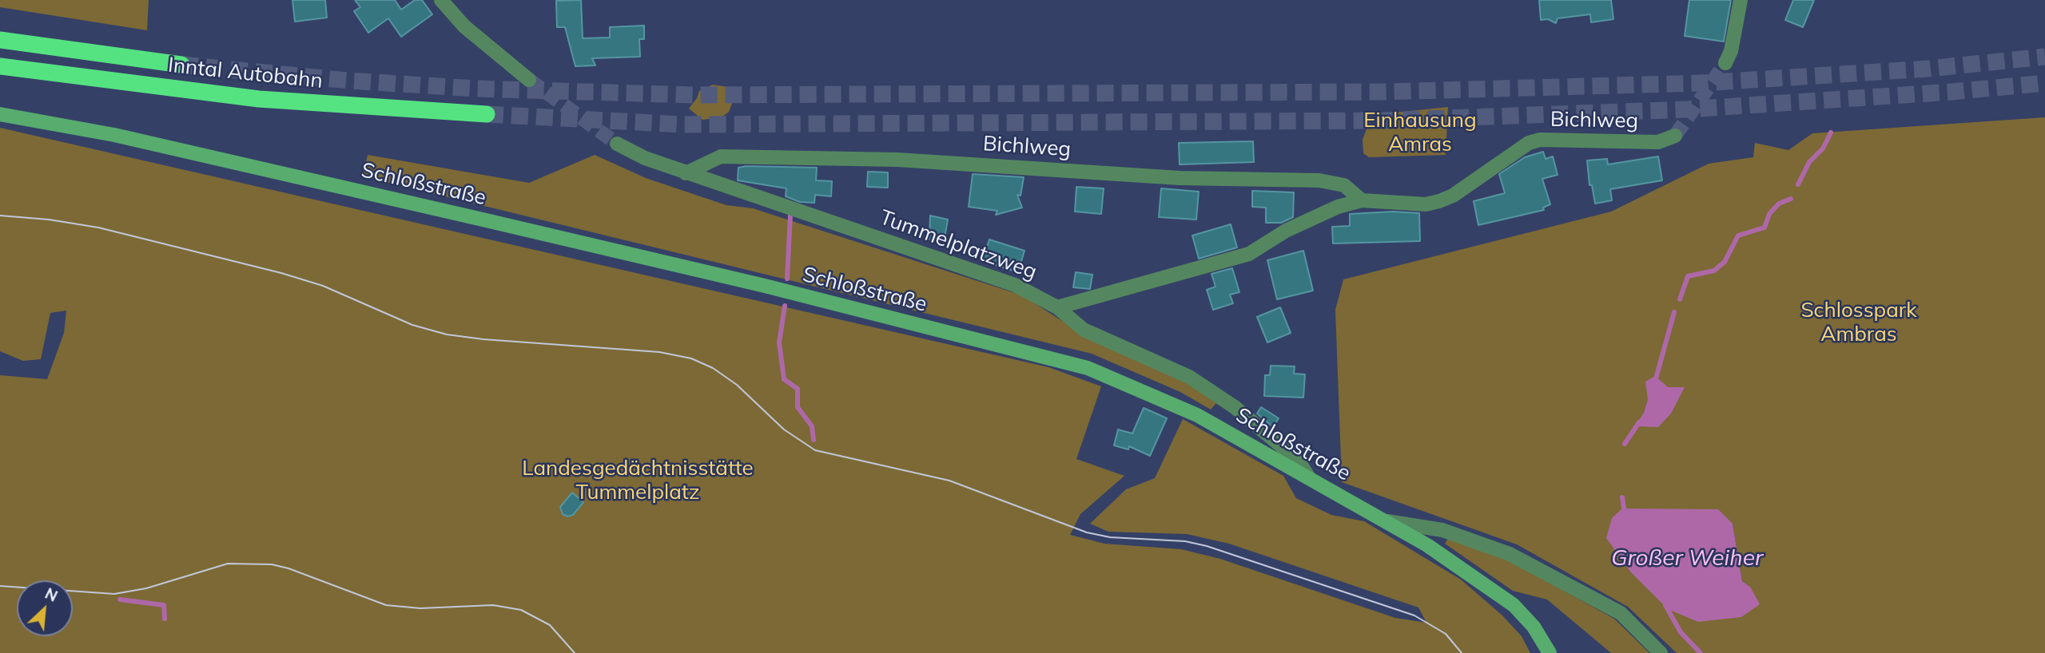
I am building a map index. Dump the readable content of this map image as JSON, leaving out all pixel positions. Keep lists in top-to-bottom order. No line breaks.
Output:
{"streets":{"highway":["Inntal Autobahn"],"main road":["Schloßstraße"],"street":["Bichlweg","Tummelplatzweg"]},"crossings":[["Bichlweg","Tummelplatzweg"],["Schloßstraße","Tummelplatzweg"]],"water":["Großer Weiher"],"parks":["Einhausung Amras","Schlosspark Ambras","Landesgedächtnisstätte Tummelplatz"],"north":"top right"}
